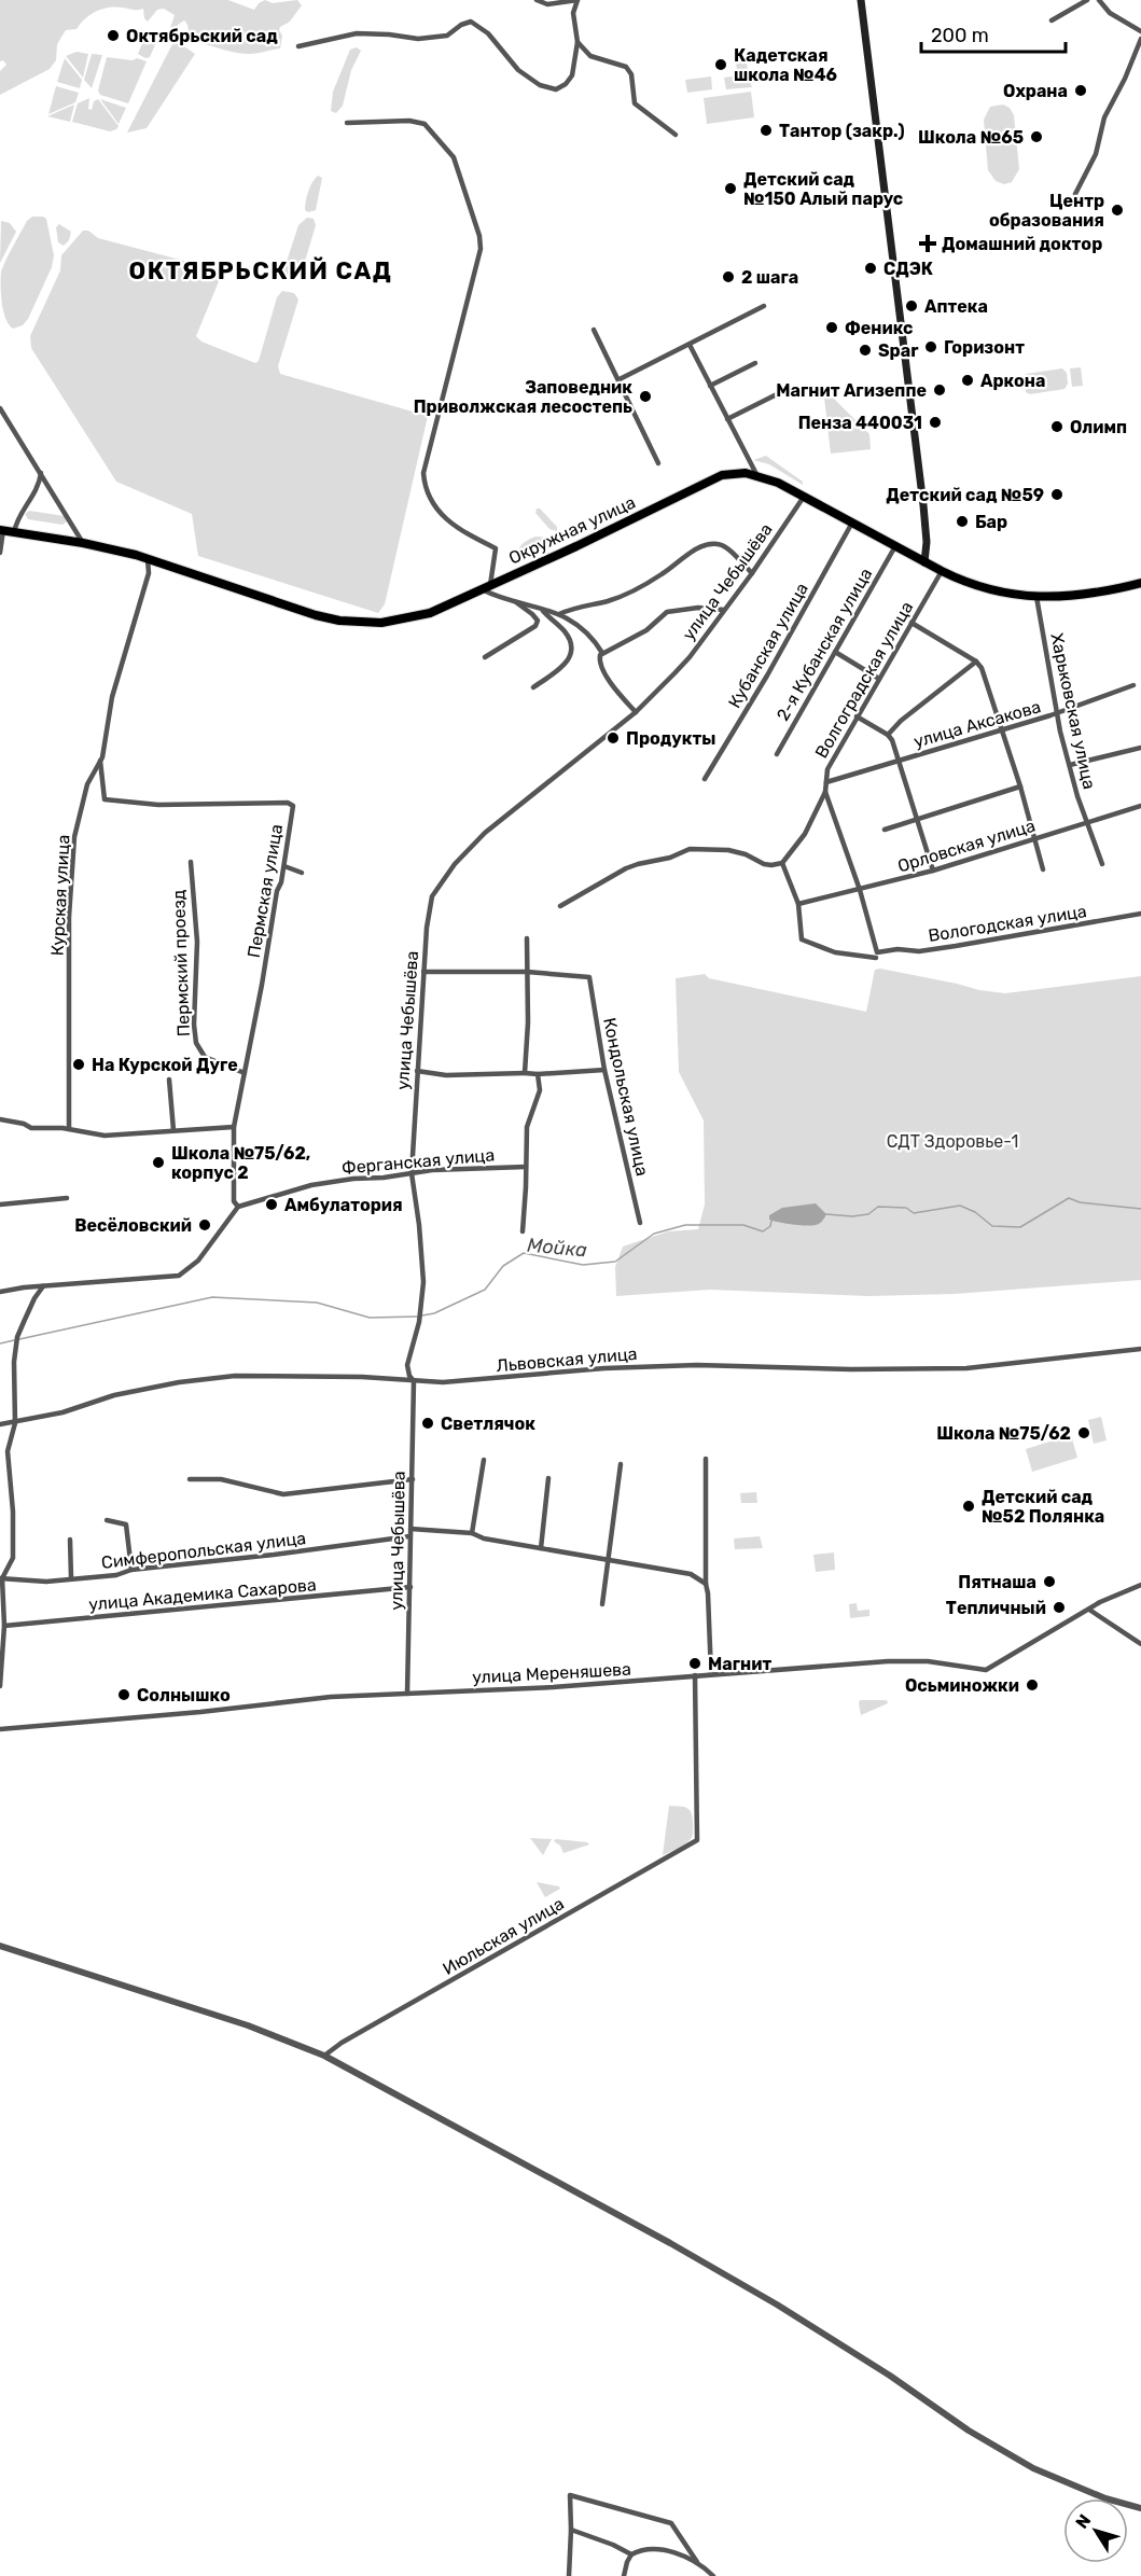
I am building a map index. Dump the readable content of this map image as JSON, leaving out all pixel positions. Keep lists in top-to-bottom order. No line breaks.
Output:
{"streets":{"main road":["Окружная улица"],"street":["улица Чебышёва","2-я Кубанская улица","Кубанская улица","Волгоградская улица","Харьковская улица","улица Аксакова","Орловская улица","Пермская улица","Курская улица","Вологодская улица","Пермский проезд","Кондольская улица","Ферганская улица","Львовская улица","Симферопольская улица","улица Академика Сахарова","улица Мереняшева","Июльская улица"]},"crossings":[["Окружная улица","улица Чебышёва"],["Окружная улица","2-я Кубанская улица"],["Окружная улица","Кубанская улица"],["Окружная улица","Волгоградская улица"],["Окружная улица","Харьковская улица"],["Окружная улица","Курская улица"],["улица Чебышёва","Ферганская улица"],["улица Чебышёва","Львовская улица"],["улица Чебышёва","Симферопольская улица"],["улица Чебышёва","улица Академика Сахарова"],["улица Чебышёва","улица Мереняшева"],["Волгоградская улица","улица Аксакова"],["Волгоградская улица","Орловская улица"],["Волгоградская улица","Вологодская улица"],["Харьковская улица","улица Аксакова"],["Харьковская улица","Орловская улица"],["Орловская улица","Вологодская улица"],["Пермская улица","Курская улица"],["Пермская улица","Пермский проезд"],["Пермская улица","Ферганская улица"],["улица Мереняшева","Июльская улица"]],"districts":["ОКТЯБРЬСКИЙ САД"],"water":["Мойка"],"parks":["СДТ Здоровье-1"],"places":{"other":["Октябрьский сад","Кадетская школа №46","Охрана","Тантор (закр.)","Школа №65","Детский сад №150 Алый парус","Центр образования","СДЭК","2 шага","Аптека","Феникс","Горизонт","Spar","Аркона","Магнит Агизеппе","Заповедник Приволжская лесостепь","Пенза 440031","Олимп","Детский сад №59","Бар","Продукты","На Курской Дуге","Школа №75/62, корпус 2","Амбулатория","Весёловский","Светлячок","Школа №75/62","Детский сад №52 Полянка","Пятнаша","Тепличный","Магнит","Осьминожки","Солнышко"],"health":["Домашний доктор"]},"scale_bar":"200 m","north":"top left"}
